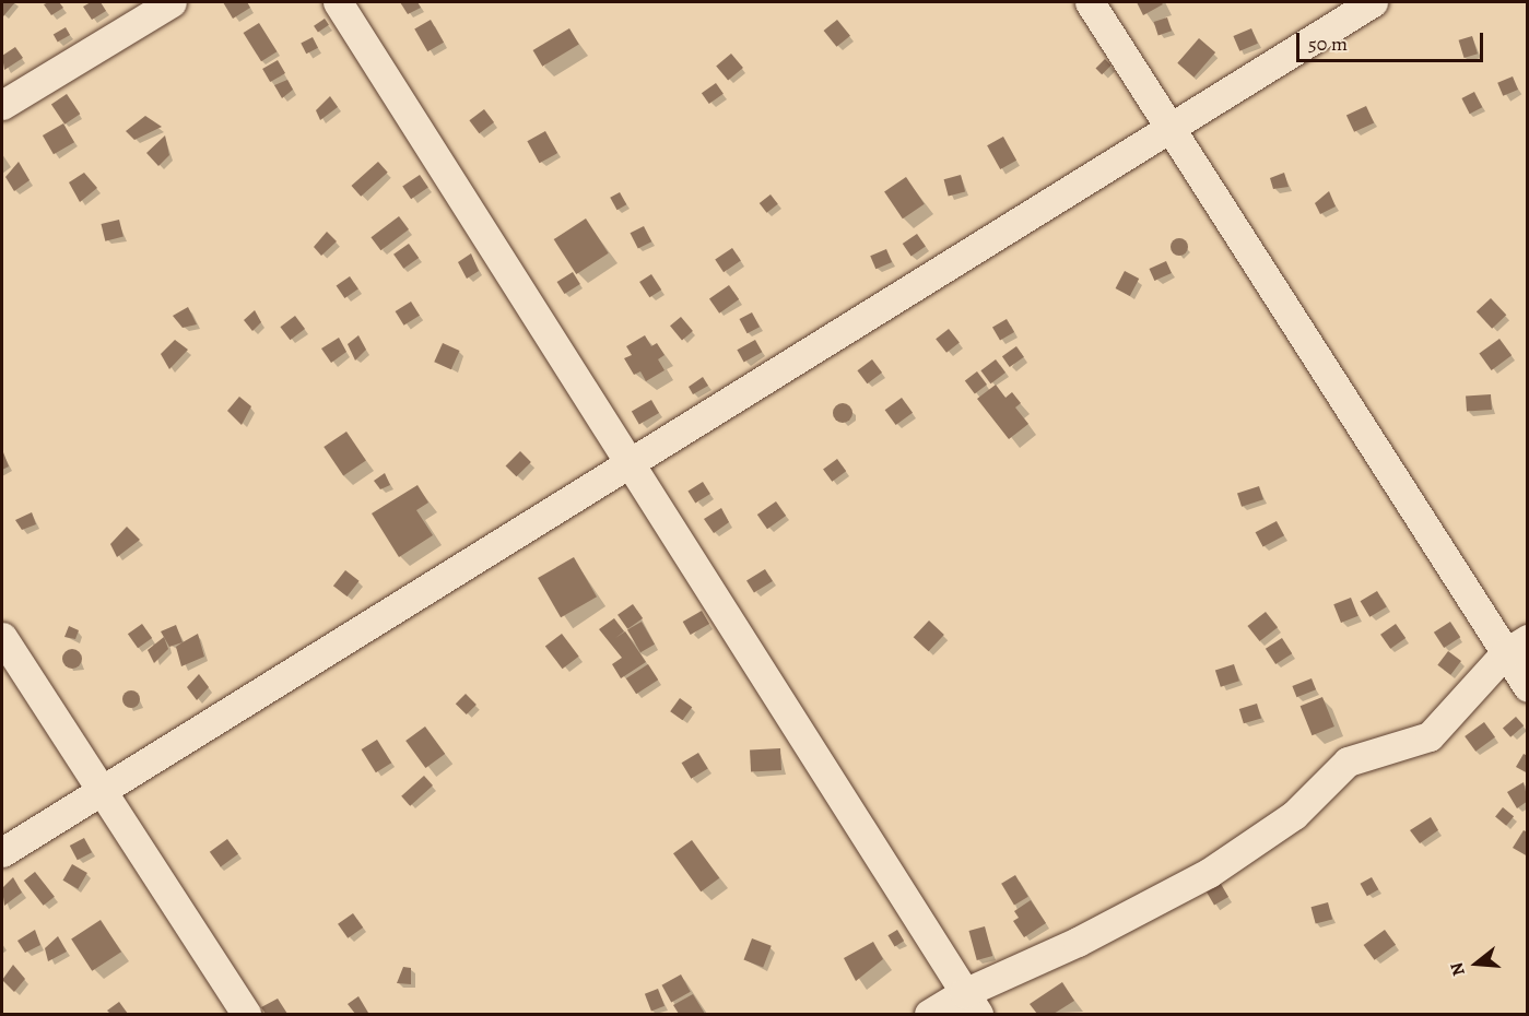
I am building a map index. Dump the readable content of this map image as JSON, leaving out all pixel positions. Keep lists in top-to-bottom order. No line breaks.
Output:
{"scale_bar":"50 m","north":"left"}
